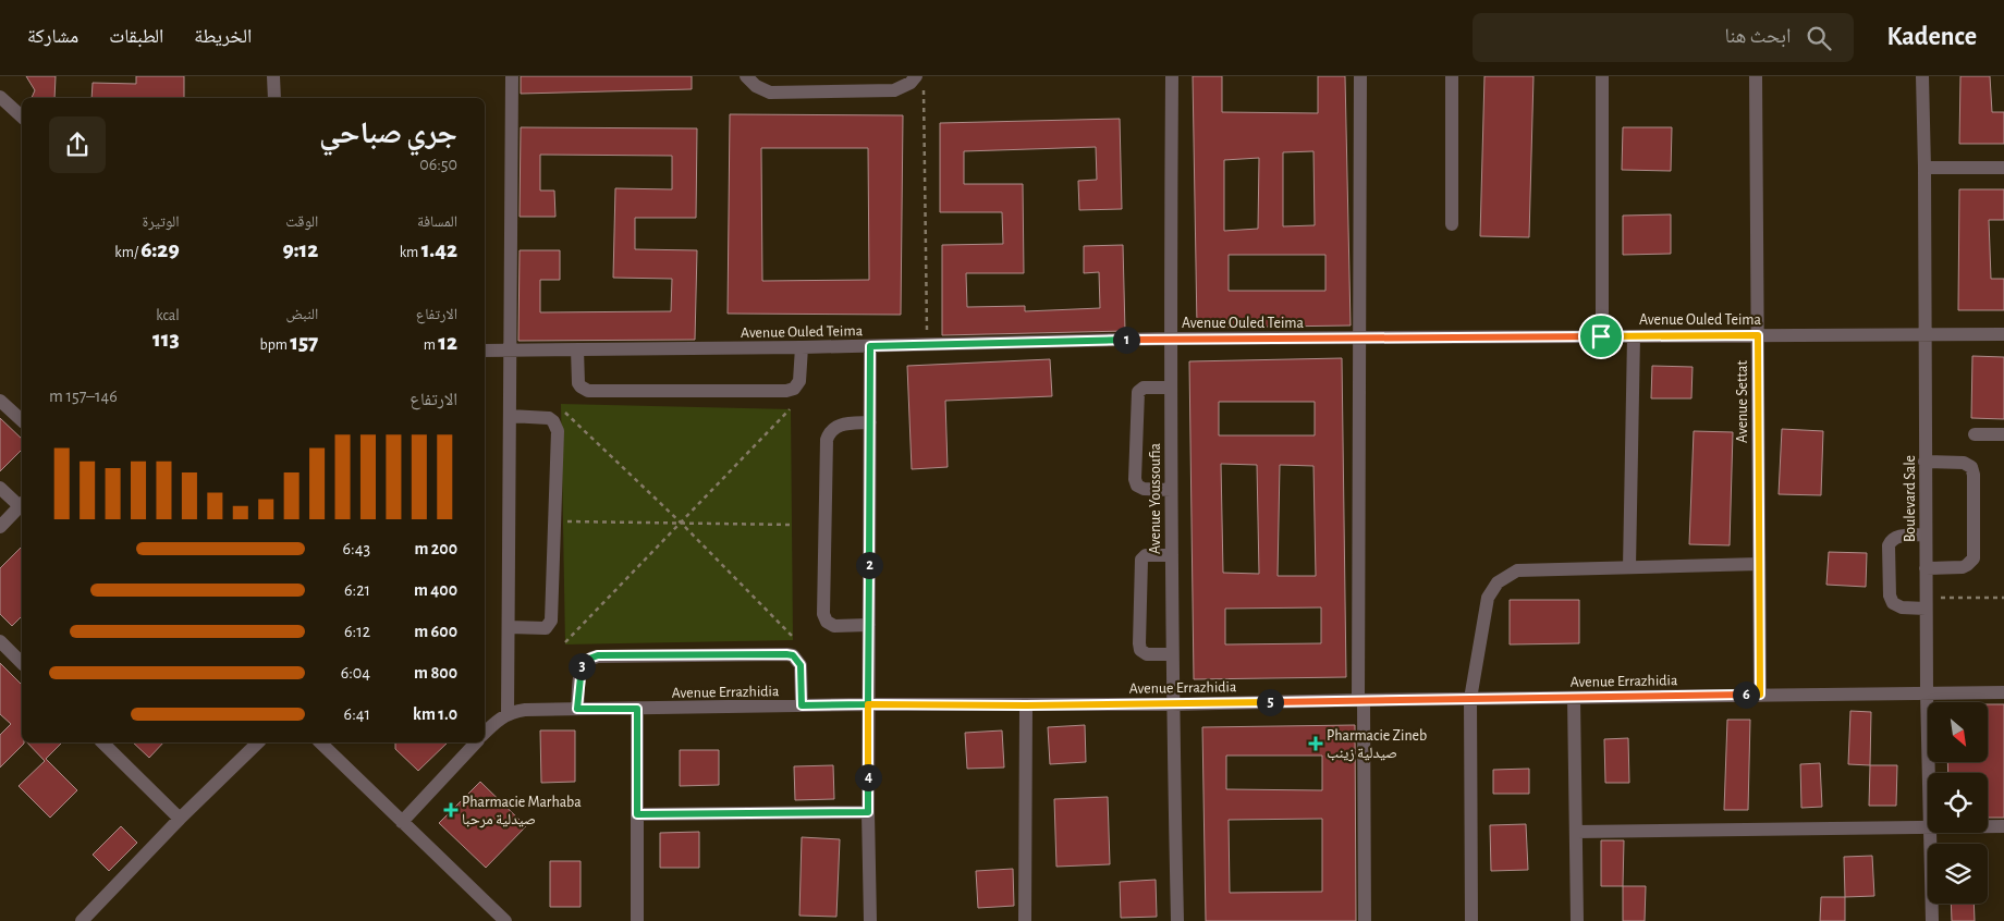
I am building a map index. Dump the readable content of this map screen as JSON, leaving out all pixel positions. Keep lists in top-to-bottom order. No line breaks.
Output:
{"streets":{"street":["Avenue Ouled Teima","Avenue Settat","Avenue Youssoufia","Boulevard Sale","Avenue Errazhidia"]},"crossings":[["Avenue Ouled Teima","Avenue Settat"],["Avenue Ouled Teima","Avenue Youssoufia"],["Avenue Ouled Teima","Boulevard Sale"],["Avenue Settat","Avenue Errazhidia"],["Avenue Youssoufia","Avenue Errazhidia"],["Boulevard Sale","Avenue Errazhidia"]],"places":{"health":["Pharmacie Zineb صيدلية زينب","Pharmacie Marhaba صيدلية مرحبا"]},"north":"bottom right","page":{"header":"Kadence","search":"ابحث هنا","nav":["الخريطة","الطبقات","مشاركة"],"heading":["جري صباحي","06:50"],"stats":[["المسافة","1.42 km"],["الوقت","9:12"],["الوتيرة","6:29 /km"],["الارتفاع","12 m"],["النبض","157 bpm"],["kcal","113"]],"pins":["1","2","3","6","5","4"],"chart":["الارتفاع","146–157 m"],"list":[{"name":"200 m","note":"6:43"},{"name":"400 m","note":"6:21"},{"name":"600 m","note":"6:12"},{"name":"800 m","note":"6:04"},{"name":"1.0 km","note":"6:41"}]}}
